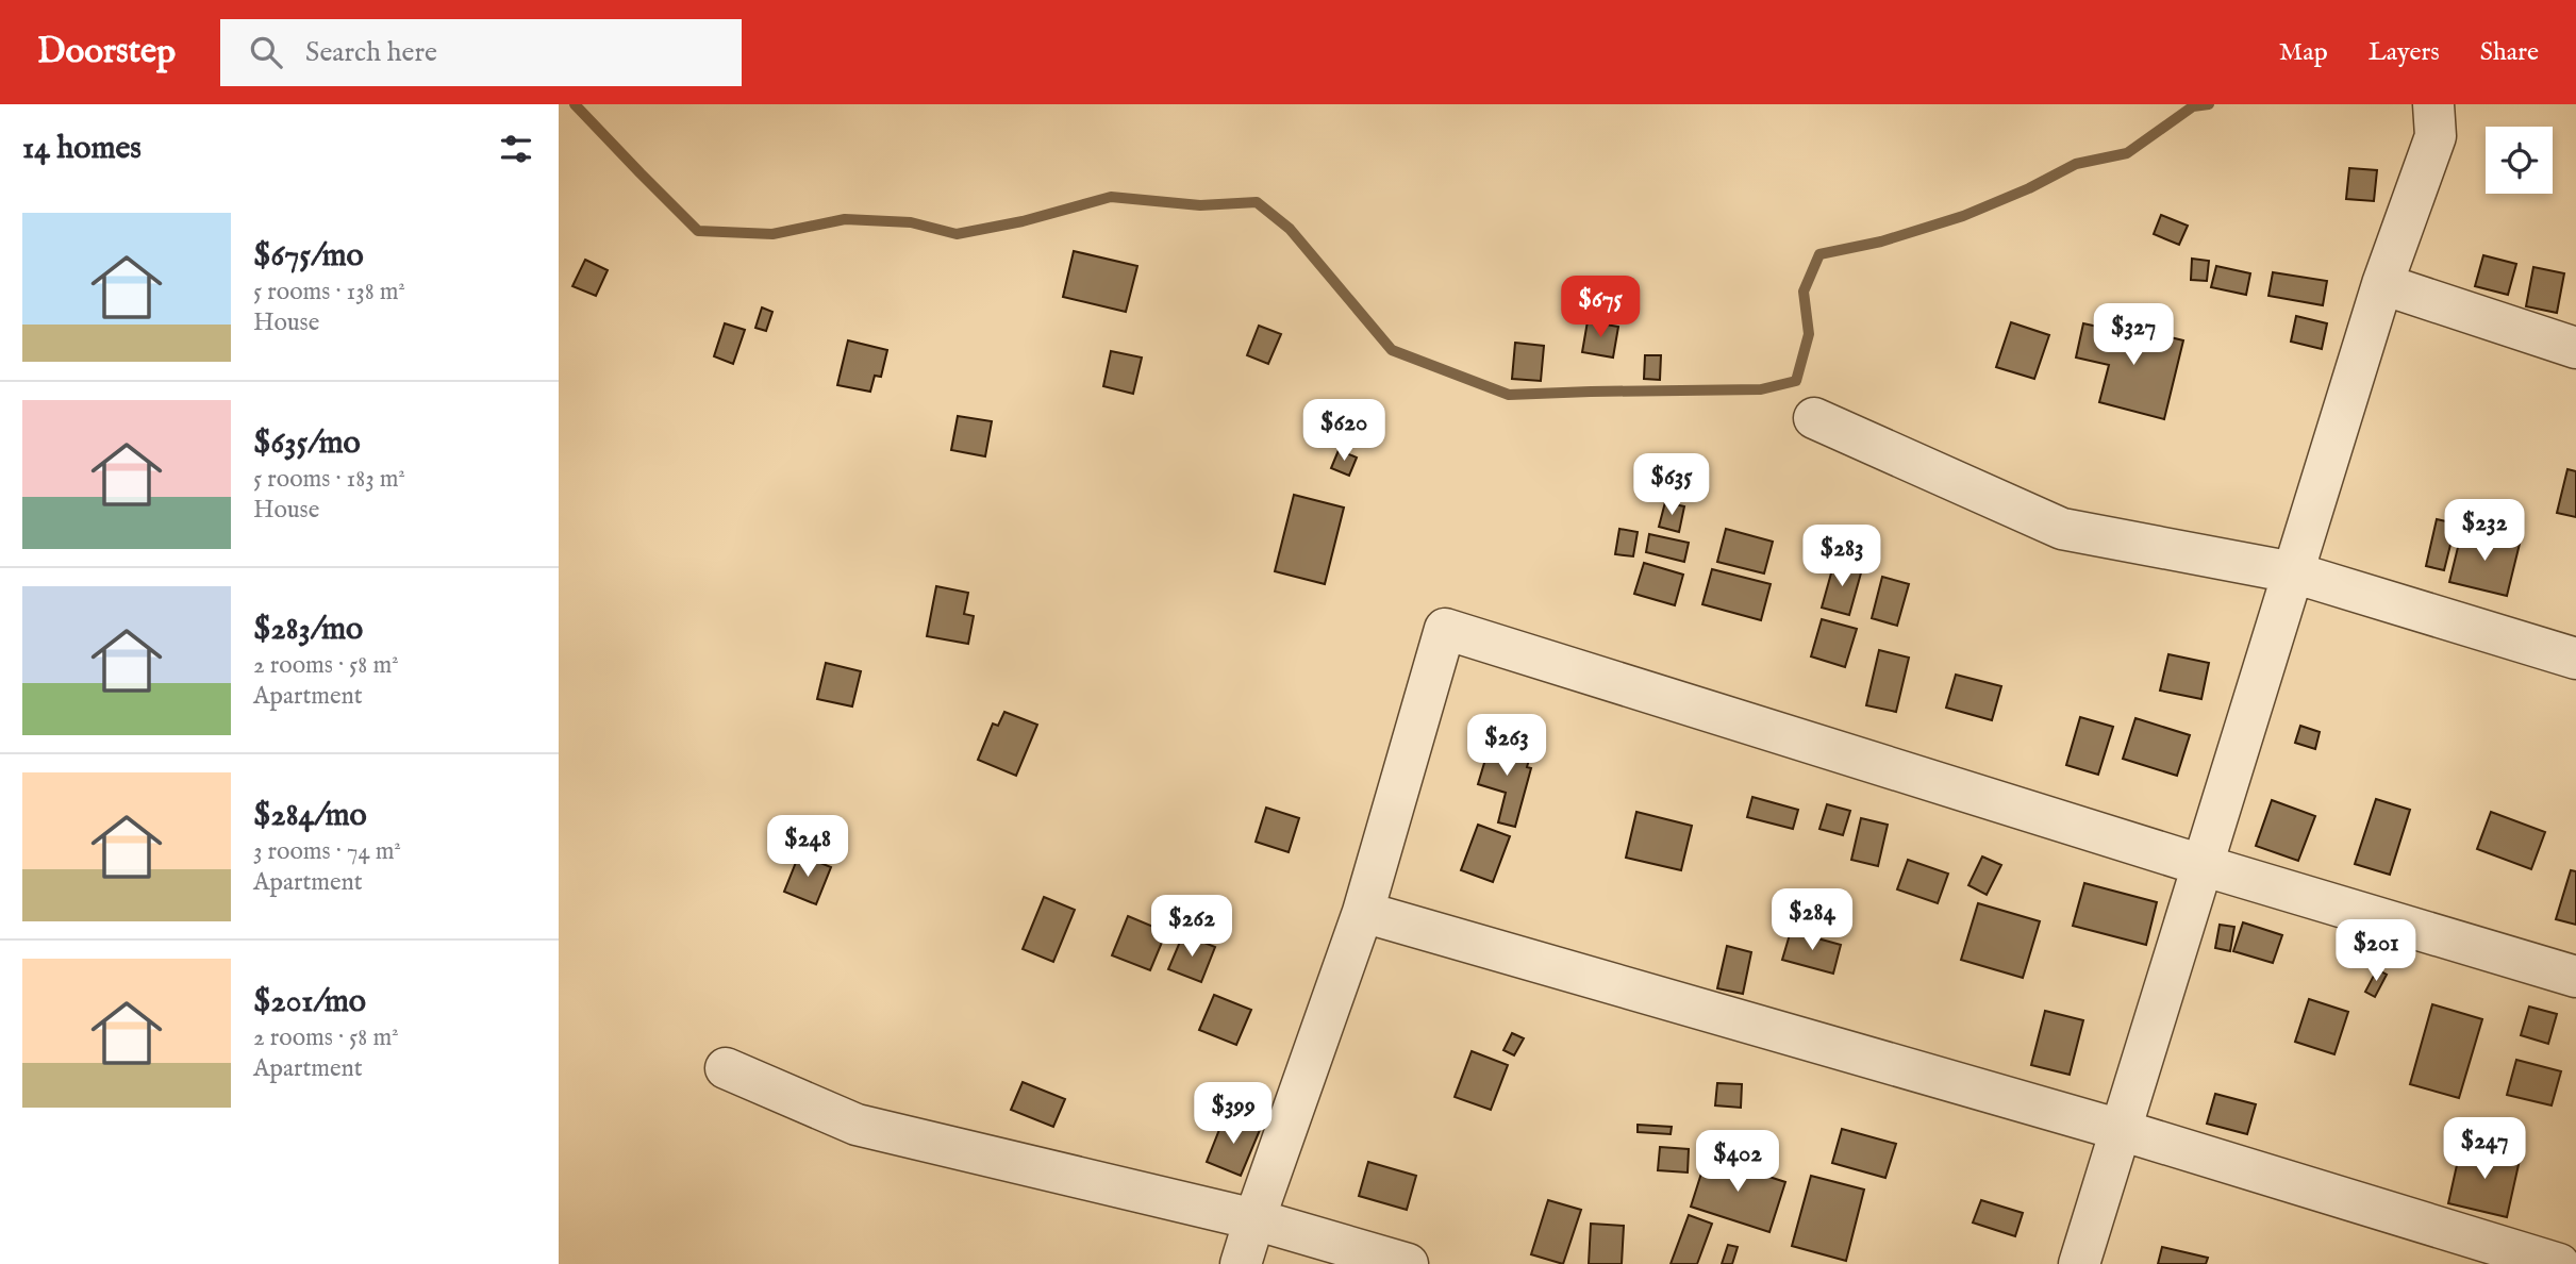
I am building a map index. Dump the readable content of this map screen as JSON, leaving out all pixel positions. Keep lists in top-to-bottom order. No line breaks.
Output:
{"page":{"header":"Doorstep","search":"Search here","nav":["Map","Layers","Share"],"heading":"14 homes","list":[{"name":"$675/mo","note":"5 rooms · 138 m² · House"},{"name":"$635/mo","note":"5 rooms · 183 m² · House"},{"name":"$283/mo","note":"2 rooms · 58 m² · Apartment"},{"name":"$284/mo","note":"3 rooms · 74 m² · Apartment"},{"name":"$201/mo","note":"2 rooms · 58 m² · Apartment"}],"price":["$675","$327","$620","$635","$232","$283","$263","$248","$284","$262","$201","$399","$247","$402"]}}
